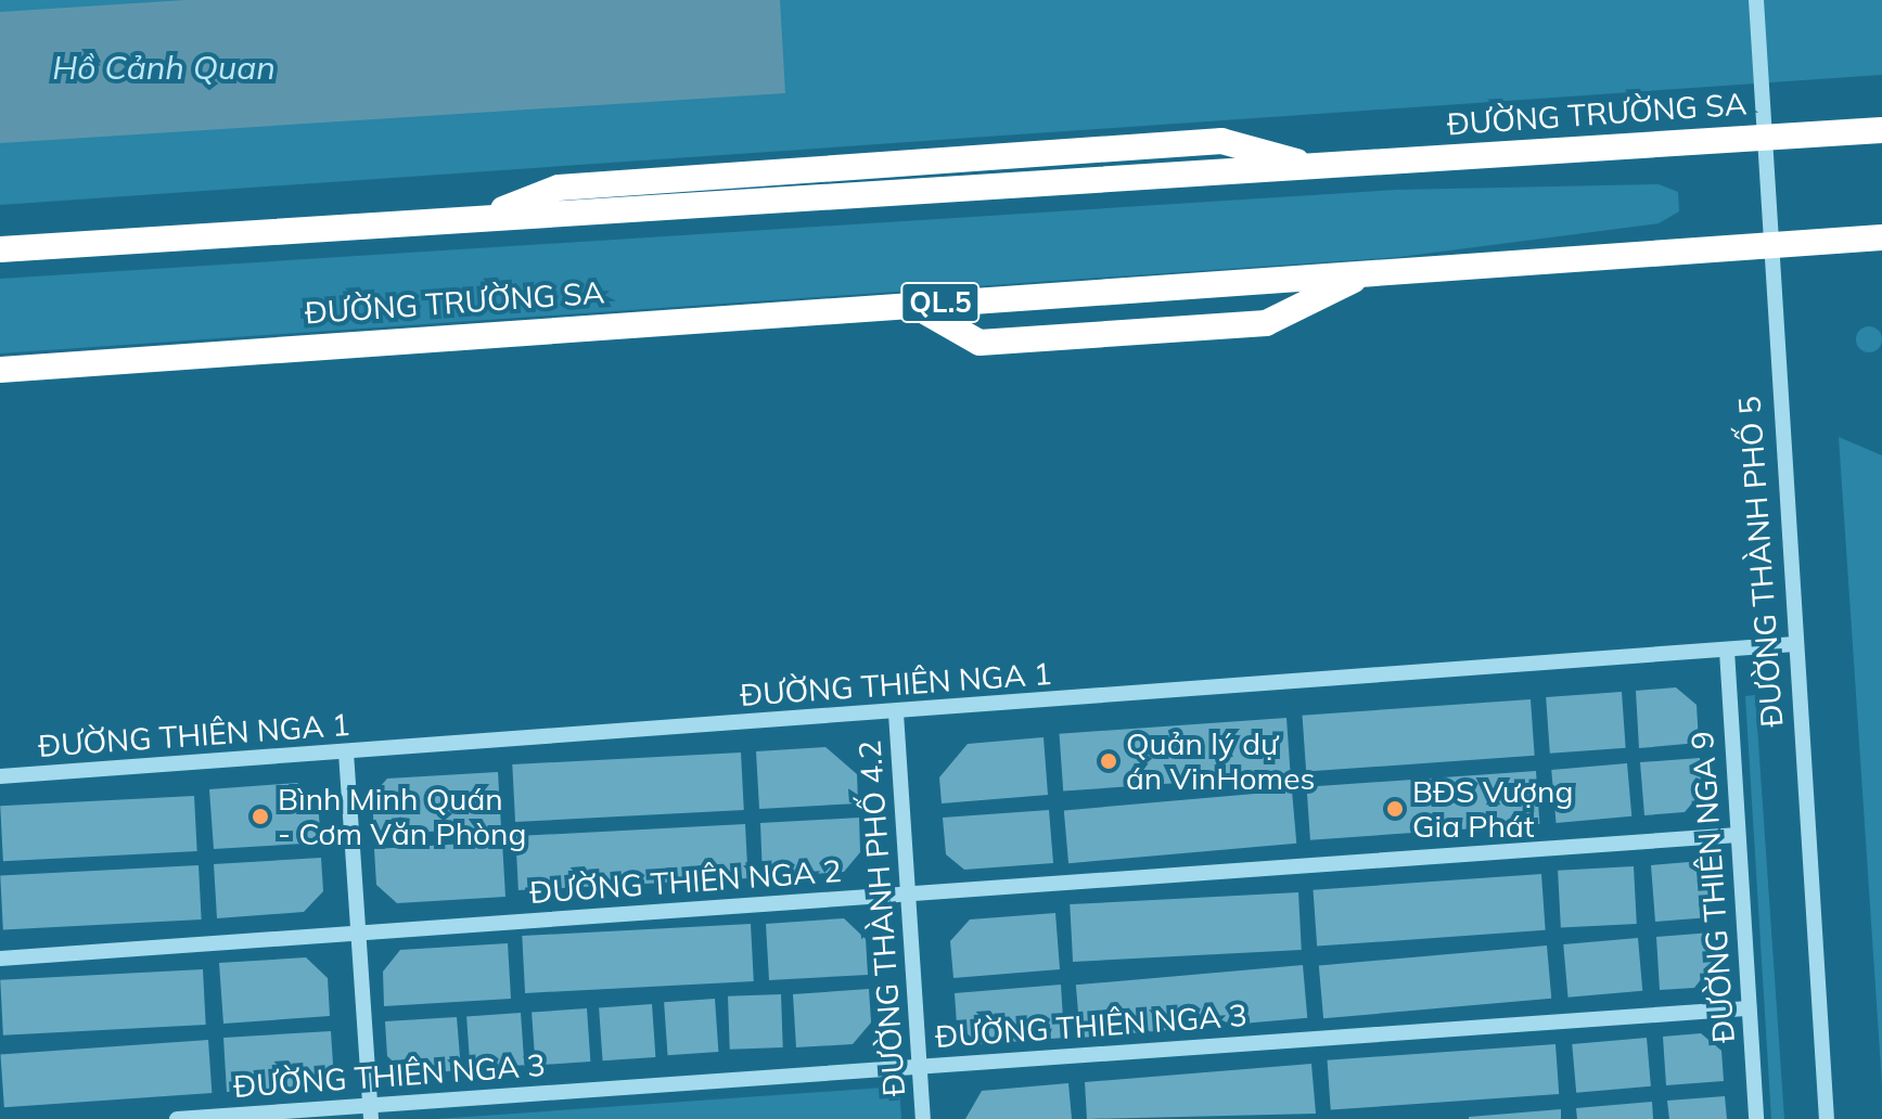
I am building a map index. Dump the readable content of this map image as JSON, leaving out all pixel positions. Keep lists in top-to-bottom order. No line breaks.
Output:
{"streets":{"highway":["ĐƯỜNG TRƯỜNG SA","QL.5"],"street":["ĐƯỜNG THÀNH PHỐ 5","ĐƯỜNG THIÊN NGA 1","ĐƯỜNG THIÊN NGA 2","ĐƯỜNG THIÊN NGA 9","ĐƯỜNG THÀNH PHỐ 4.2","ĐƯỜNG THIÊN NGA 3"]},"crossings":[["ĐƯỜNG TRƯỜNG SA","ĐƯỜNG THÀNH PHỐ 5"],["ĐƯỜNG THÀNH PHỐ 5","ĐƯỜNG THIÊN NGA 1"],["ĐƯỜNG THIÊN NGA 1","ĐƯỜNG THIÊN NGA 9"],["ĐƯỜNG THIÊN NGA 1","ĐƯỜNG THÀNH PHỐ 4.2"],["ĐƯỜNG THIÊN NGA 2","ĐƯỜNG THIÊN NGA 9"],["ĐƯỜNG THIÊN NGA 2","ĐƯỜNG THÀNH PHỐ 4.2"],["ĐƯỜNG THIÊN NGA 9","ĐƯỜNG THIÊN NGA 3"],["ĐƯỜNG THÀNH PHỐ 4.2","ĐƯỜNG THIÊN NGA 3"]],"water":["Hồ Cảnh Quan"],"places":["Quản lý dự án VinHomes","BĐS Vượng Gia Phát","Bình Minh Quán - Cơm Văn Phòng"]}
